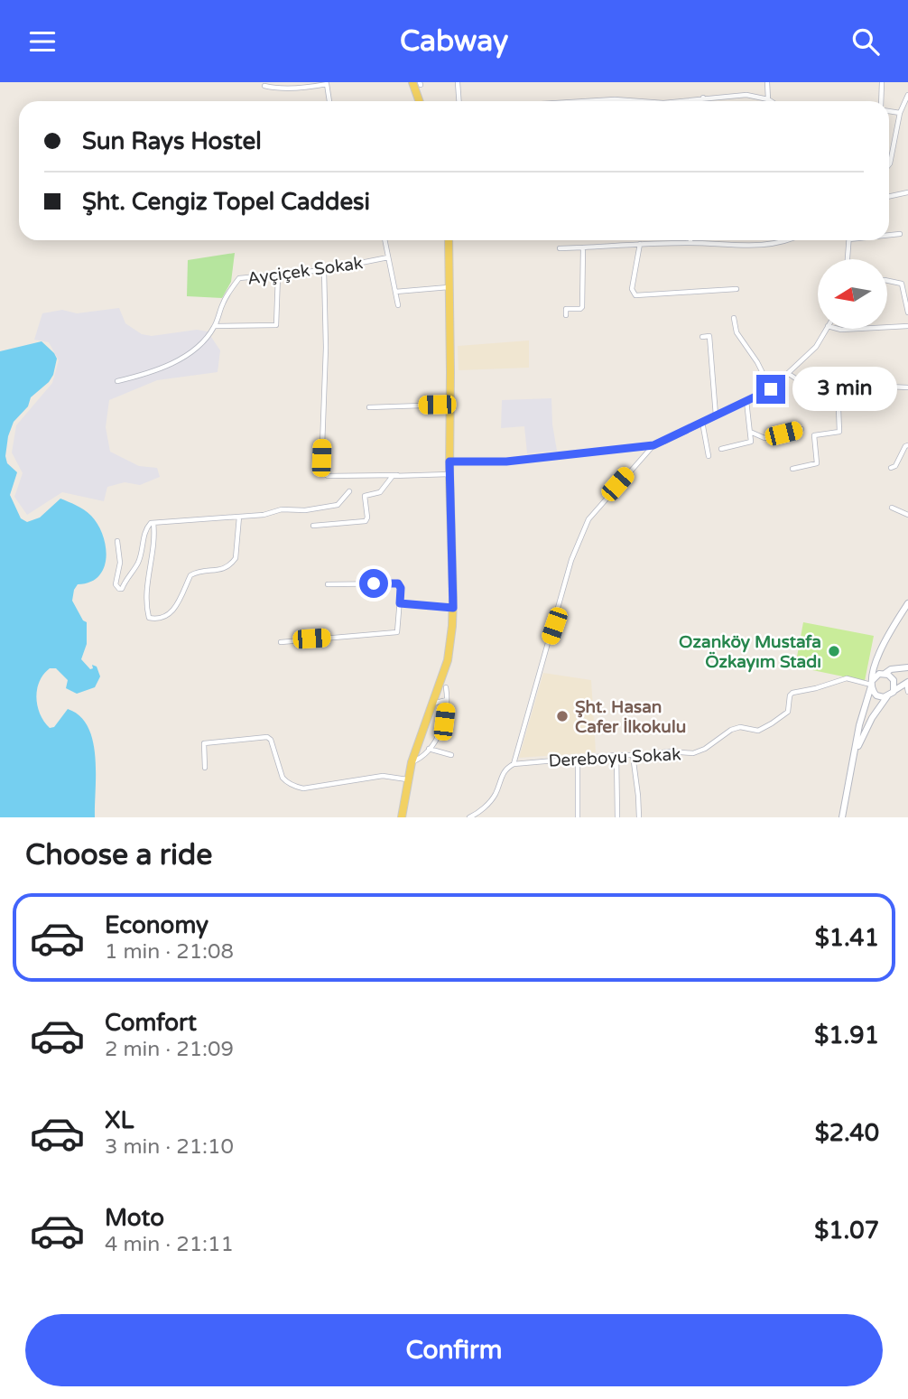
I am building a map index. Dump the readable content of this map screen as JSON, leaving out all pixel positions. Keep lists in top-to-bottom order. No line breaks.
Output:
{"streets":{"street":["Ayçiçek Sokak","Dereboyu Sokak"]},"places":["Ozanköy Mustafa Özkayım Stadı","Şht. Hasan Cafer İlkokulu"],"north":"left","page":{"header":"Cabway","banner":["Sun Rays Hostel","Şht. Cengiz Topel Caddesi"],"bubble":"3 min","heading":"Choose a ride","list":[{"name":"Economy","note":"1 min · 21:08","value":"$1.41"},{"name":"Comfort","note":"2 min · 21:09","value":"$1.91"},{"name":"XL","note":"3 min · 21:10","value":"$2.40"},{"name":"Moto","note":"4 min · 21:11","value":"$1.07"}],"buttons":"Confirm"}}
